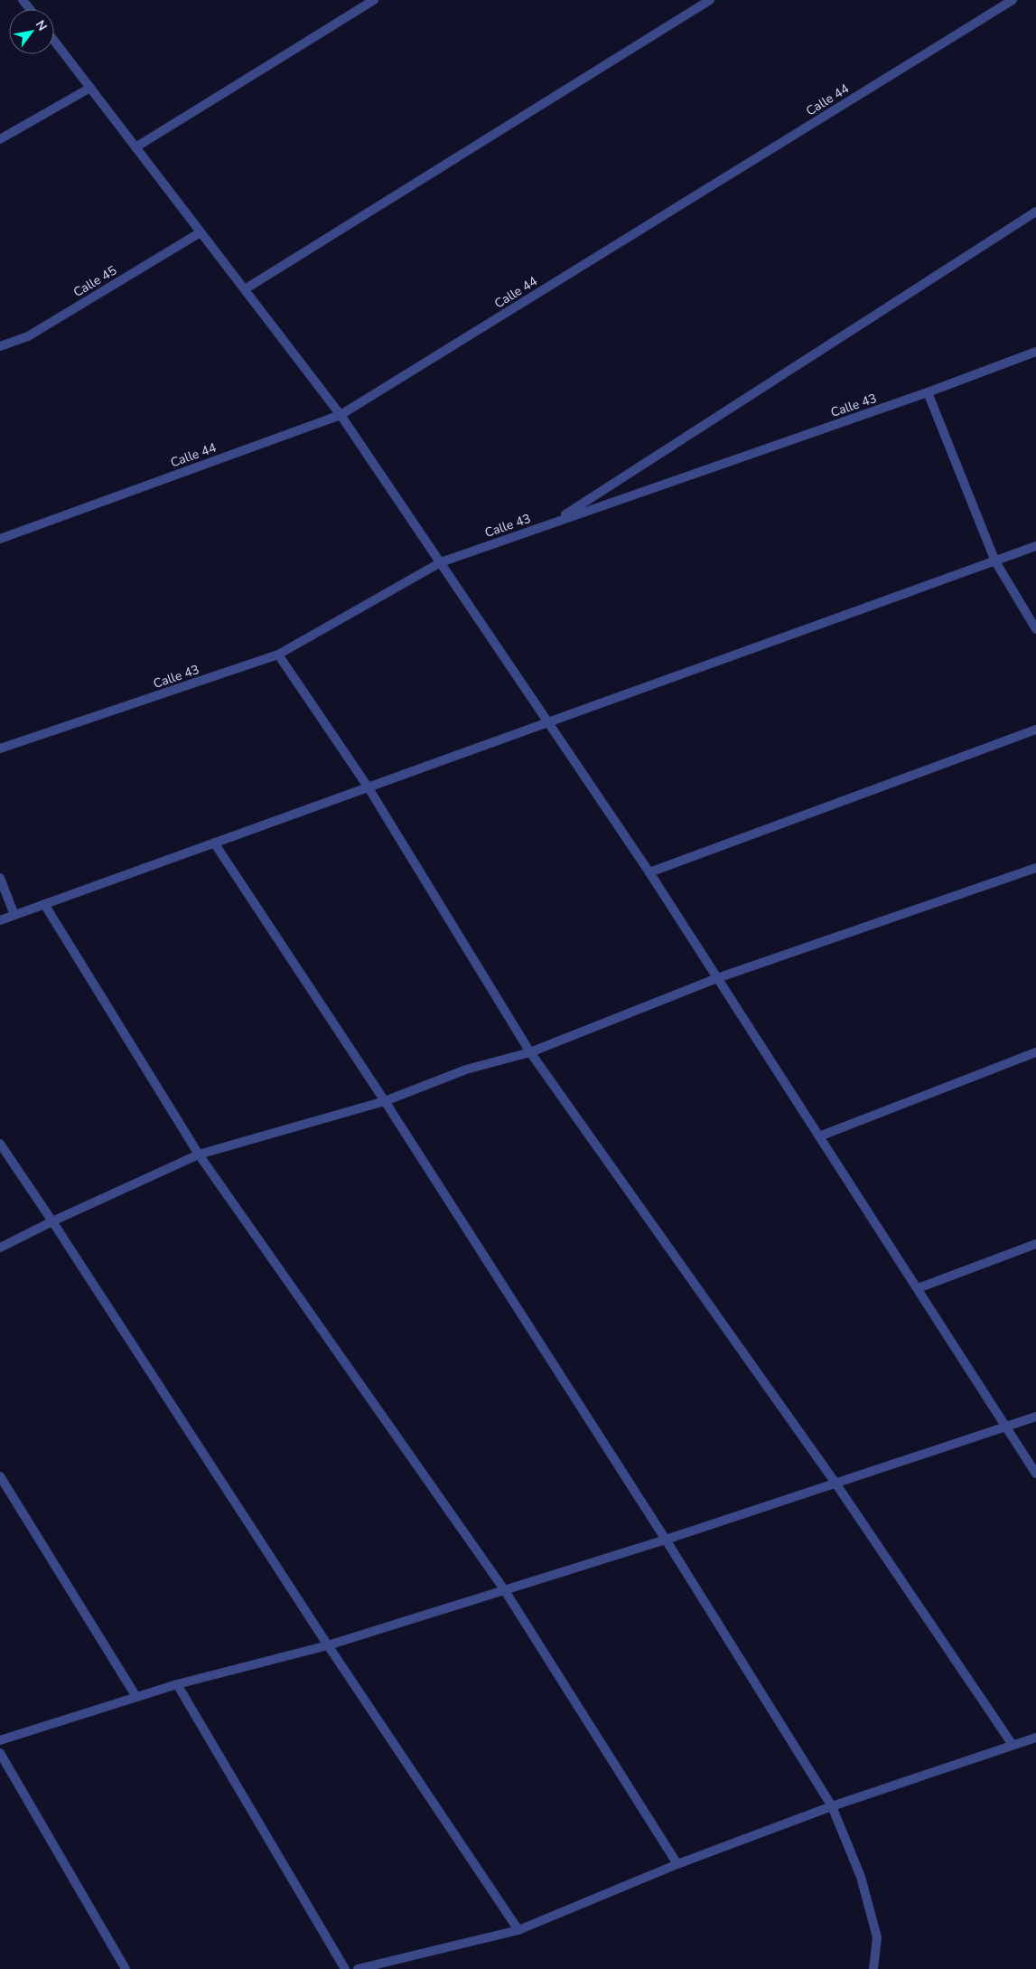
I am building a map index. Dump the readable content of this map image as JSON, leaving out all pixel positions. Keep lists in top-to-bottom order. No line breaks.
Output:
{"streets":{"street":["Calle 44","Calle 45","Calle 43"]},"north":"top right"}
